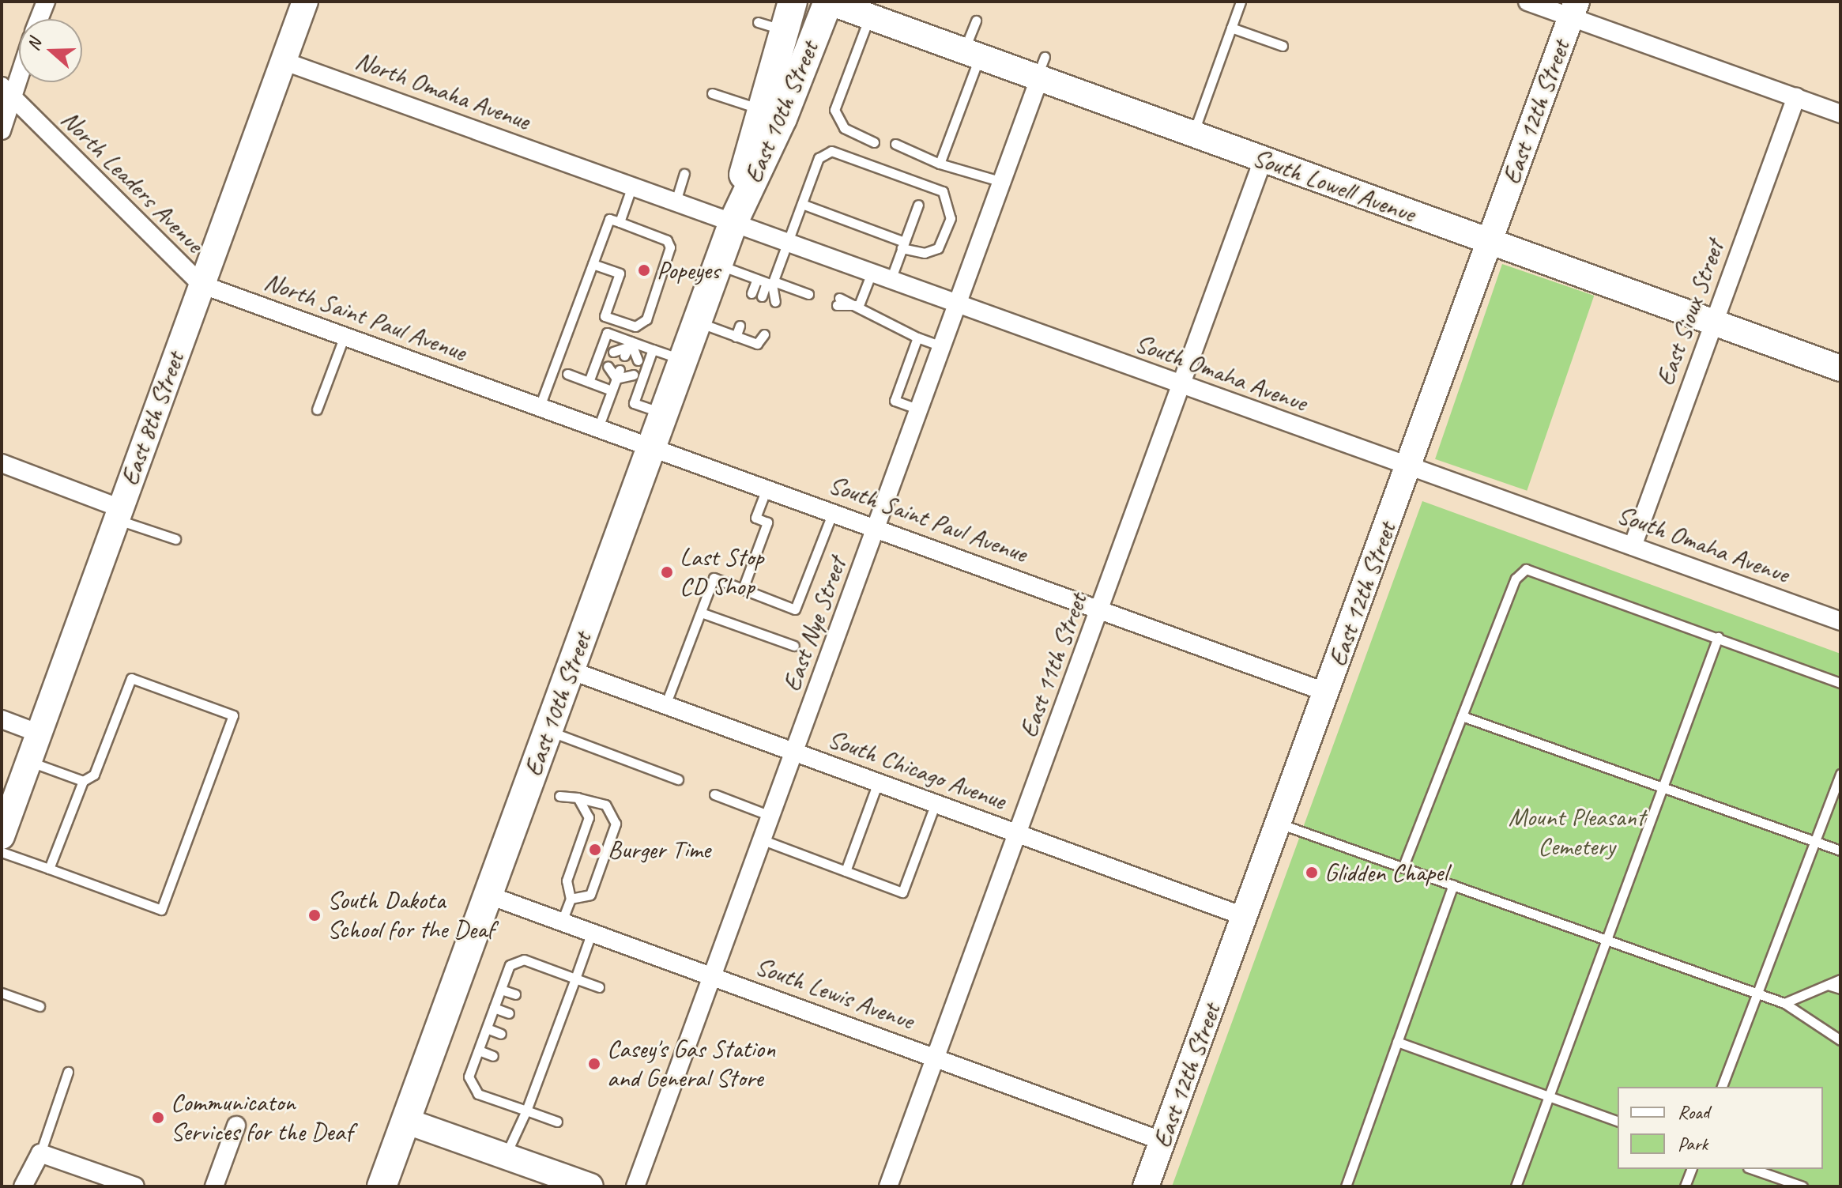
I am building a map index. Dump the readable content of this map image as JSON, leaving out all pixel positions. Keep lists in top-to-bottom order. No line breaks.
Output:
{"streets":{"main road":["East 10th Street"],"street":["North Omaha Avenue","East 12th Street","North Leaders Avenue","South Lowell Avenue","East Sioux Street","North Saint Paul Avenue","South Omaha Avenue","East 8th Street","South Saint Paul Avenue","East Nye Street","East 11th Street","South Chicago Avenue","South Lewis Avenue"]},"crossings":[["North Omaha Avenue","South Omaha Avenue"],["North Omaha Avenue","East 8th Street"],["East 10th Street","South Lowell Avenue"],["East 10th Street","South Omaha Avenue"],["East 10th Street","South Saint Paul Avenue"],["East 10th Street","South Chicago Avenue"],["East 10th Street","South Lewis Avenue"],["East 12th Street","South Lowell Avenue"],["East 12th Street","South Omaha Avenue"],["East 12th Street","South Saint Paul Avenue"],["East 12th Street","South Chicago Avenue"],["East 12th Street","South Lewis Avenue"],["North Leaders Avenue","North Saint Paul Avenue"],["North Leaders Avenue","East 8th Street"],["South Lowell Avenue","East Sioux Street"],["South Lowell Avenue","East Nye Street"],["South Lowell Avenue","East 11th Street"],["East Sioux Street","South Omaha Avenue"],["North Saint Paul Avenue","East 8th Street"],["North Saint Paul Avenue","South Saint Paul Avenue"],["South Omaha Avenue","East Nye Street"],["South Omaha Avenue","East 11th Street"],["South Saint Paul Avenue","East Nye Street"],["South Saint Paul Avenue","East 11th Street"],["East Nye Street","South Chicago Avenue"],["East Nye Street","South Lewis Avenue"],["East 11th Street","South Chicago Avenue"],["East 11th Street","South Lewis Avenue"]],"parks":["Mount Pleasant Cemetery"],"places":["Popeyes","Last Stop CD Shop","Burger Time","Glidden Chapel","South Dakota School for the Deaf","Casey's Gas Station and General Store","Communicaton Services for the Deaf"],"legend":["Road","Park"],"north":"left"}
